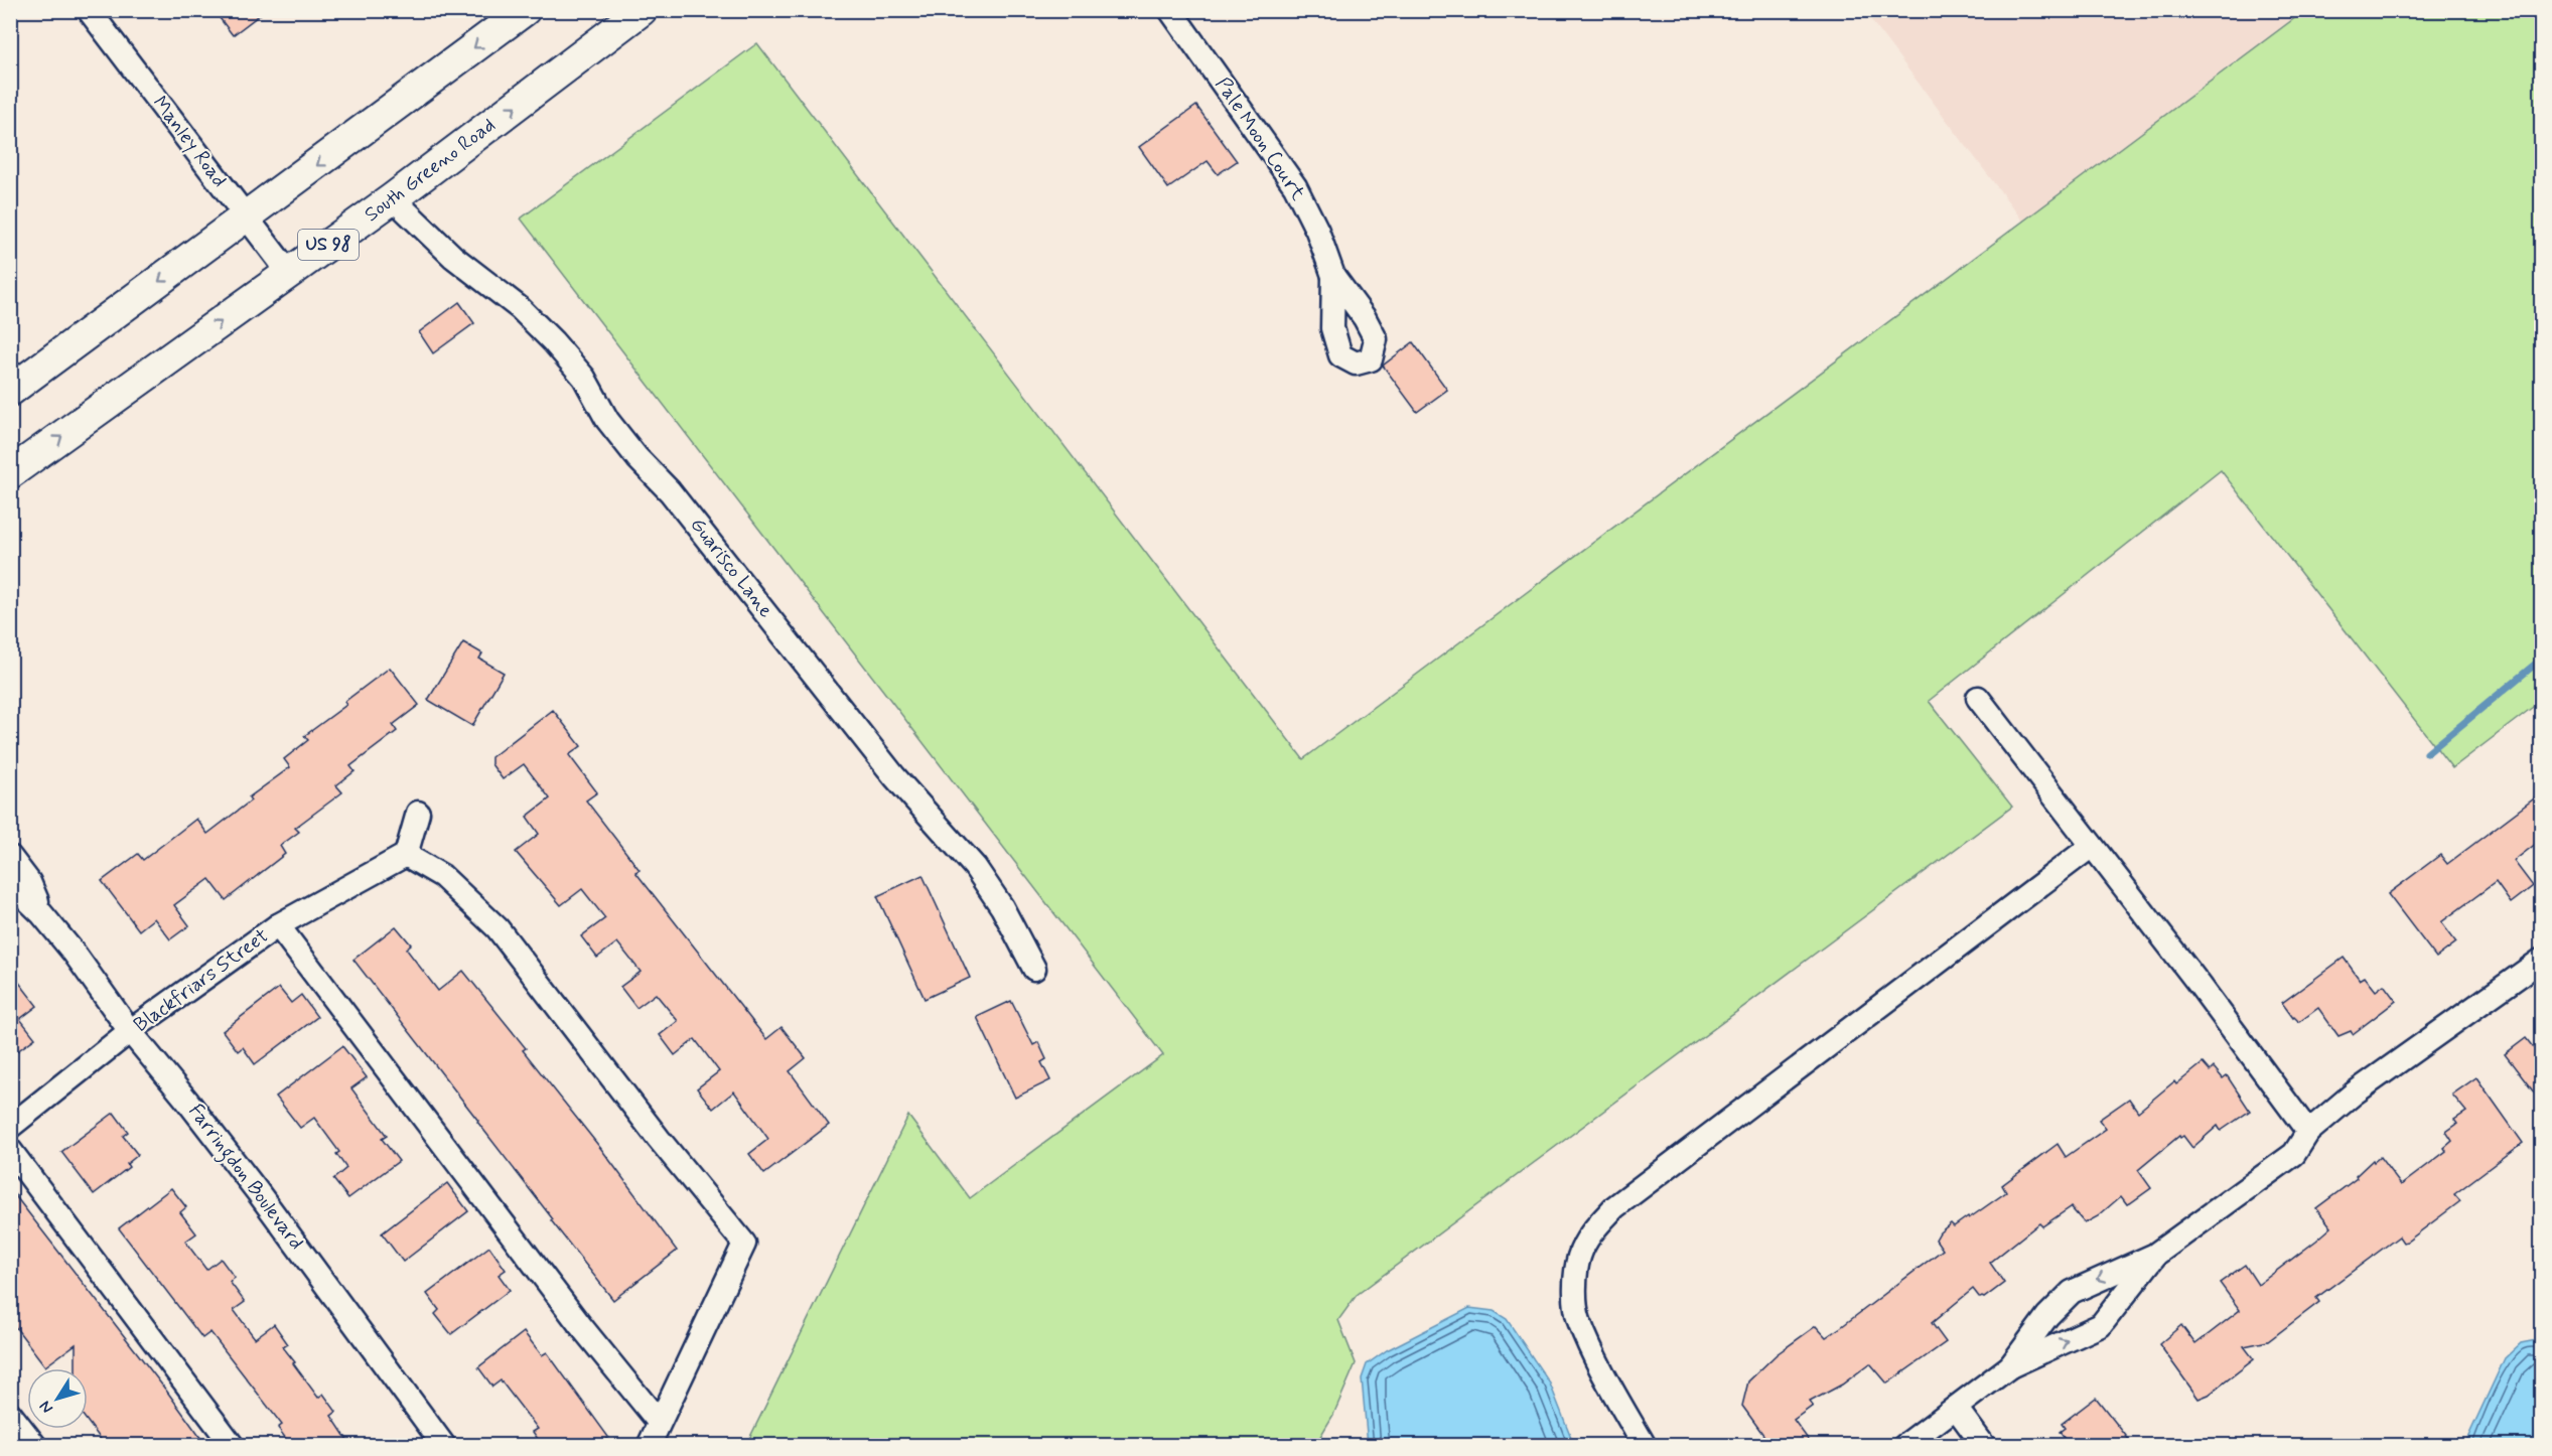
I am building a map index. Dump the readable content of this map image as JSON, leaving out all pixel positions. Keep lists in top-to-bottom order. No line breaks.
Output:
{"streets":{"main road":["South Greeno Road","US 98"],"street":["Pale Moon Court","Manley Road","Guarisco Lane","Blackfriars Street","Farringdon Boulevard"]},"crossings":[["Manley Road","South Greeno Road"],["South Greeno Road","Guarisco Lane"],["Blackfriars Street","Farringdon Boulevard"]],"north":"bottom left"}
